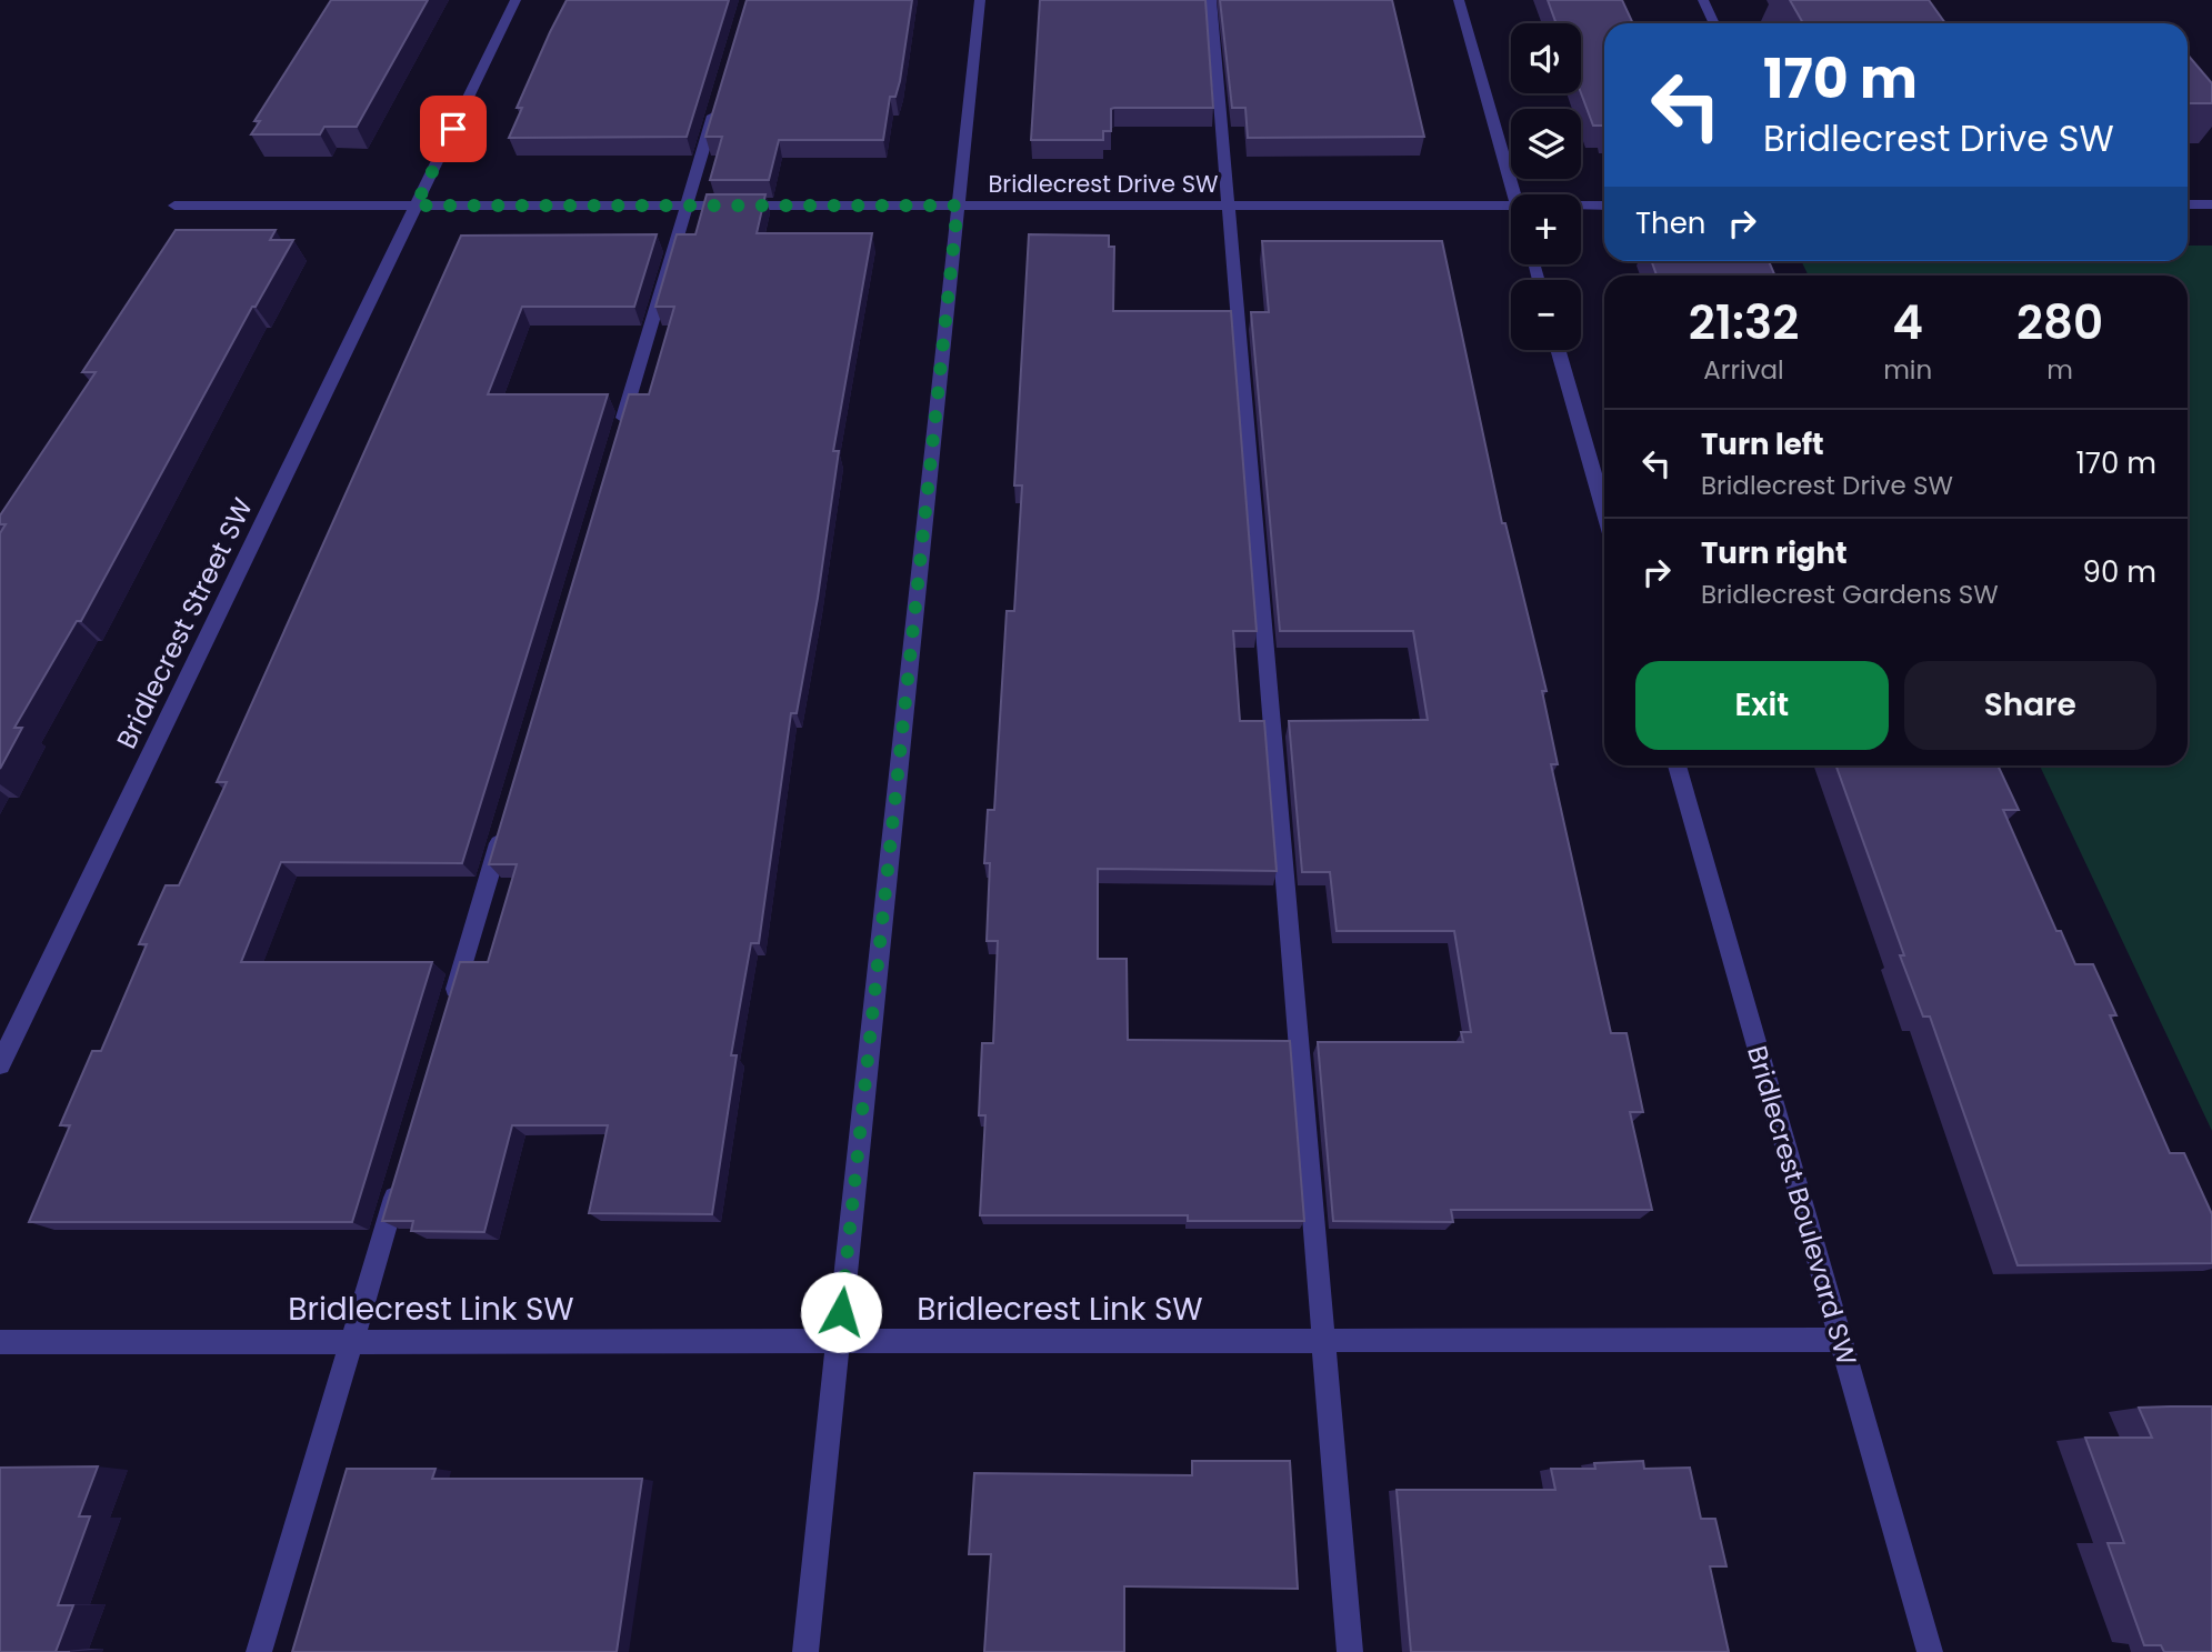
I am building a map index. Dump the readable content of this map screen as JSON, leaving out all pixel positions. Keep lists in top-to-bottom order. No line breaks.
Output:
{"streets":{"street":["Bridlecrest Drive SW","Bridlecrest Street SW","Bridlecrest Boulevard SW","Bridlecrest Link SW"]},"crossings":[["Bridlecrest Drive SW","Bridlecrest Street SW"],["Bridlecrest Boulevard SW","Bridlecrest Link SW"]],"page":{"map_buttons":["+","−"],"turn":["170 m","Bridlecrest Drive SW"],"then":"Then","eta":["21:32","Arrival","4","min","280","m"],"list":[{"name":"Turn left","note":"Bridlecrest Drive SW","value":"170 m"},{"name":"Turn right","note":"Bridlecrest Gardens SW","value":"90 m"}],"buttons":["Exit","Share"]}}
